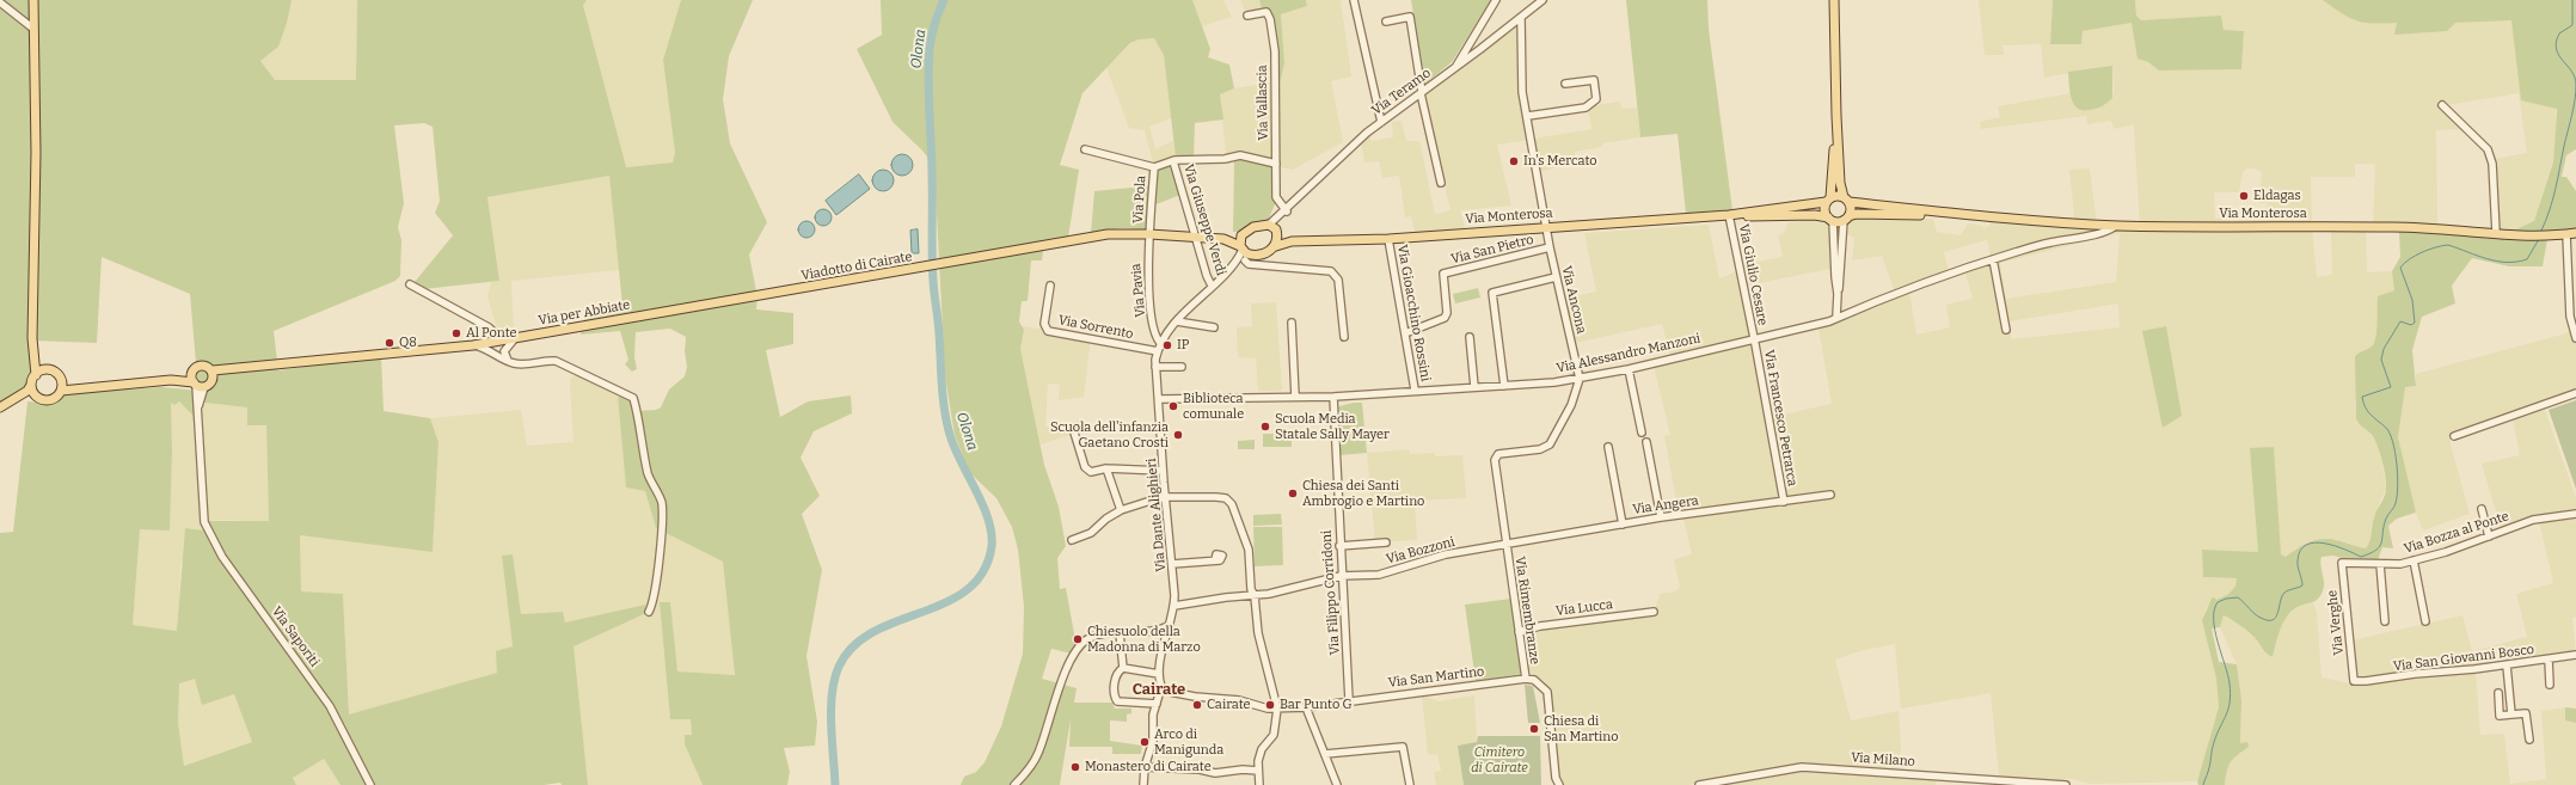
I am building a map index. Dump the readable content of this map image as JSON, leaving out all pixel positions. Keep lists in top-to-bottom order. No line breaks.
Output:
{"streets":{"main road":["Via Monterosa","Viadotto di Cairate","Via per Abbiate"],"street":["Via Teramo","Via Vallascia","Via Pola","Via Giuseppe Verdi","Via San Pietro","Via Giulio Cesare","Via Pavia","Via Ancona","Via Gioacchino Rossini","Via Sorrento","Via Alessandro Manzoni","Via Francesco Petrarca","Via Angera","Via Dante Alighieri","Via Bozza al Ponte","Via Bozzoni","Via Filippo Corridoni","Via Lucca","Via Rimembranze","Via Verghe","Via Saporiti","Via San Giovanni Bosco","Via San Martino","Via Milano"]},"crossings":[["Via Teramo","Via Vallascia"],["Via Teramo","Via Monterosa"],["Via Teramo","Via Ancona"],["Via Pola","Viadotto di Cairate"],["Via Pola","Via Pavia"],["Via Monterosa","Via Giulio Cesare"],["Via Monterosa","Via Ancona"],["Via Monterosa","Via Gioacchino Rossini"],["Via Monterosa","Via Alessandro Manzoni"],["Via Giuseppe Verdi","Viadotto di Cairate"],["Via Giuseppe Verdi","Via Dante Alighieri"],["Via San Pietro","Via Ancona"],["Via San Pietro","Via Gioacchino Rossini"],["Viadotto di Cairate","Via Pavia"],["Viadotto di Cairate","Via per Abbiate"],["Via Giulio Cesare","Via Alessandro Manzoni"],["Via Giulio Cesare","Via Francesco Petrarca"],["Via Pavia","Via Dante Alighieri"],["Via Ancona","Via Alessandro Manzoni"],["Via Ancona","Via Rimembranze"],["Via Gioacchino Rossini","Via Alessandro Manzoni"],["Via Sorrento","Via Dante Alighieri"],["Via Alessandro Manzoni","Via Francesco Petrarca"],["Via Alessandro Manzoni","Via Dante Alighieri"],["Via Alessandro Manzoni","Via Filippo Corridoni"],["Via Alessandro Manzoni","Via Rimembranze"],["Via Francesco Petrarca","Via Angera"],["Via Angera","Via Bozzoni"],["Via Angera","Via Rimembranze"],["Via Dante Alighieri","Via Bozzoni"],["Via Bozza al Ponte","Via Verghe"],["Via Bozzoni","Via Filippo Corridoni"],["Via Bozzoni","Via Rimembranze"],["Via Filippo Corridoni","Via San Martino"],["Via Lucca","Via Rimembranze"],["Via Rimembranze","Via San Martino"],["Via Verghe","Via San Giovanni Bosco"]],"districts":["Cairate"],"water":["Olona"],"parks":["Cimitero di Cairate"],"places":["In's Mercato","Eldagas","Al Ponte","Q8","IP","Biblioteca comunale","Scuola Media Statale Sally Mayer","Scuola dell'infanzia Gaetano Crosti","Chiesa dei Santi Ambrogio e Martino","Chiesuolo della Madonna di Marzo","Cairate","Bar Punto G","Chiesa di San Martino","Arco di Manigunda","Monastero di Cairate"]}
